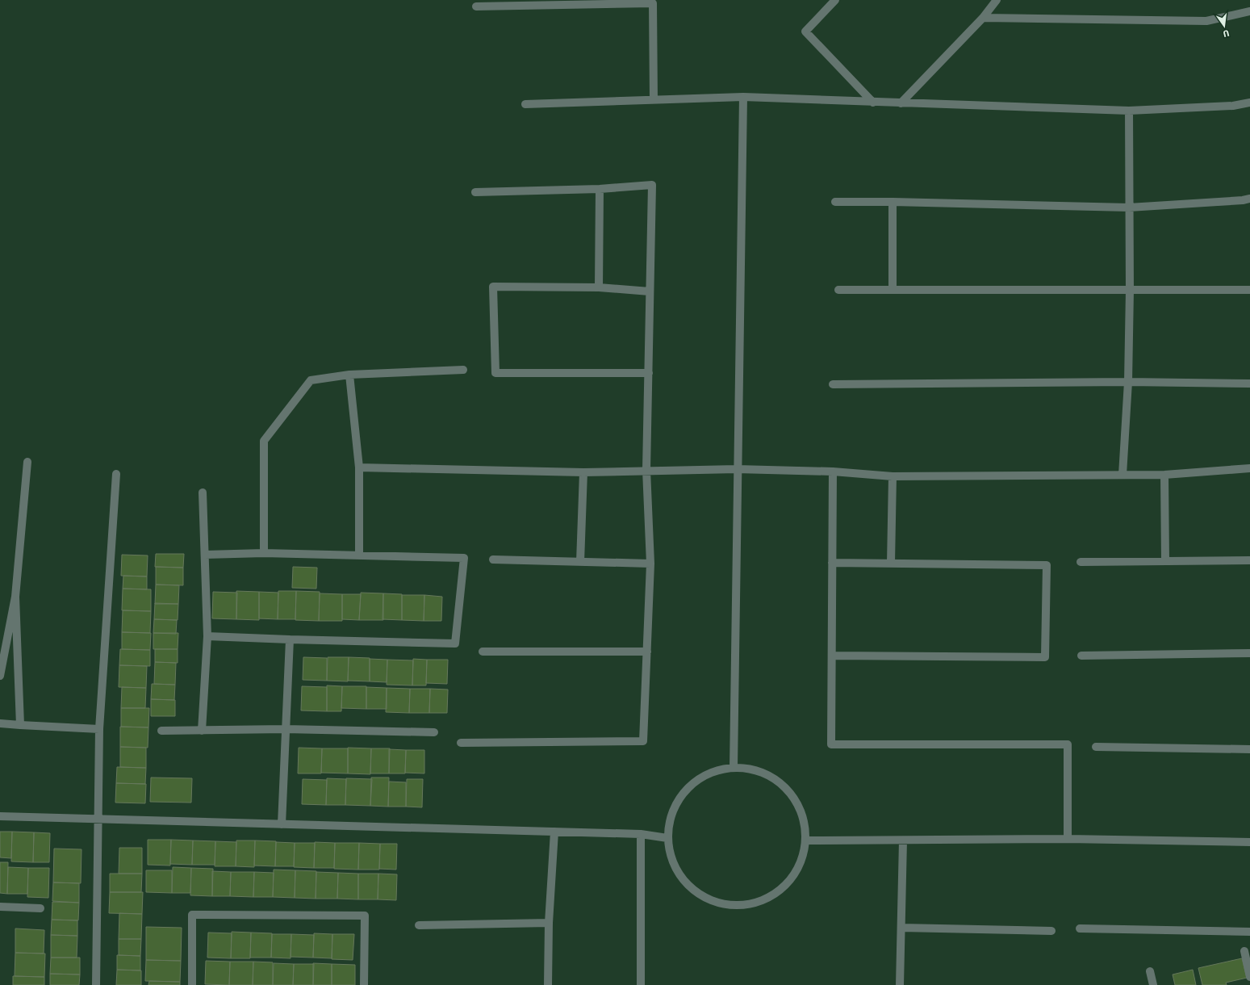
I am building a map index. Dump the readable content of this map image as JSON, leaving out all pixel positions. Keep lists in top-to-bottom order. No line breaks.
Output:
{"north":"bottom"}
